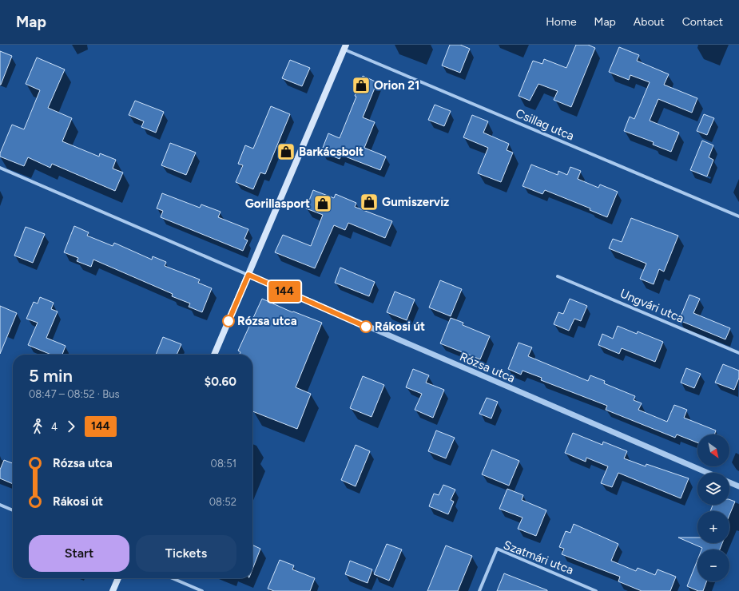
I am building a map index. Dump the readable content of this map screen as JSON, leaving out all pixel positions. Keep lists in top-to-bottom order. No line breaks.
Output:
{"streets":{"street":["Csillag utca","Ungvári utca","Rózsa utca","Szatmári utca"]},"places":{"shop":["Orion 21","Barkácsbolt","Gumiszerviz","Gorillasport"],"other":["Rózsa utca","Rákosi út"]},"lines":["bus line 144"],"north":"bottom right","page":{"header":"Map","nav":["Home","Map","About","Contact"],"on_map":"144","heading":["5 min","08:47 – 08:52 · Bus","$0.60"],"legs":["4","144"],"map_buttons":["+","−"],"list":[{"name":"Rózsa utca","value":"08:51"},{"name":"Rákosi út","value":"08:52"}],"buttons":["Start","Tickets"]}}
